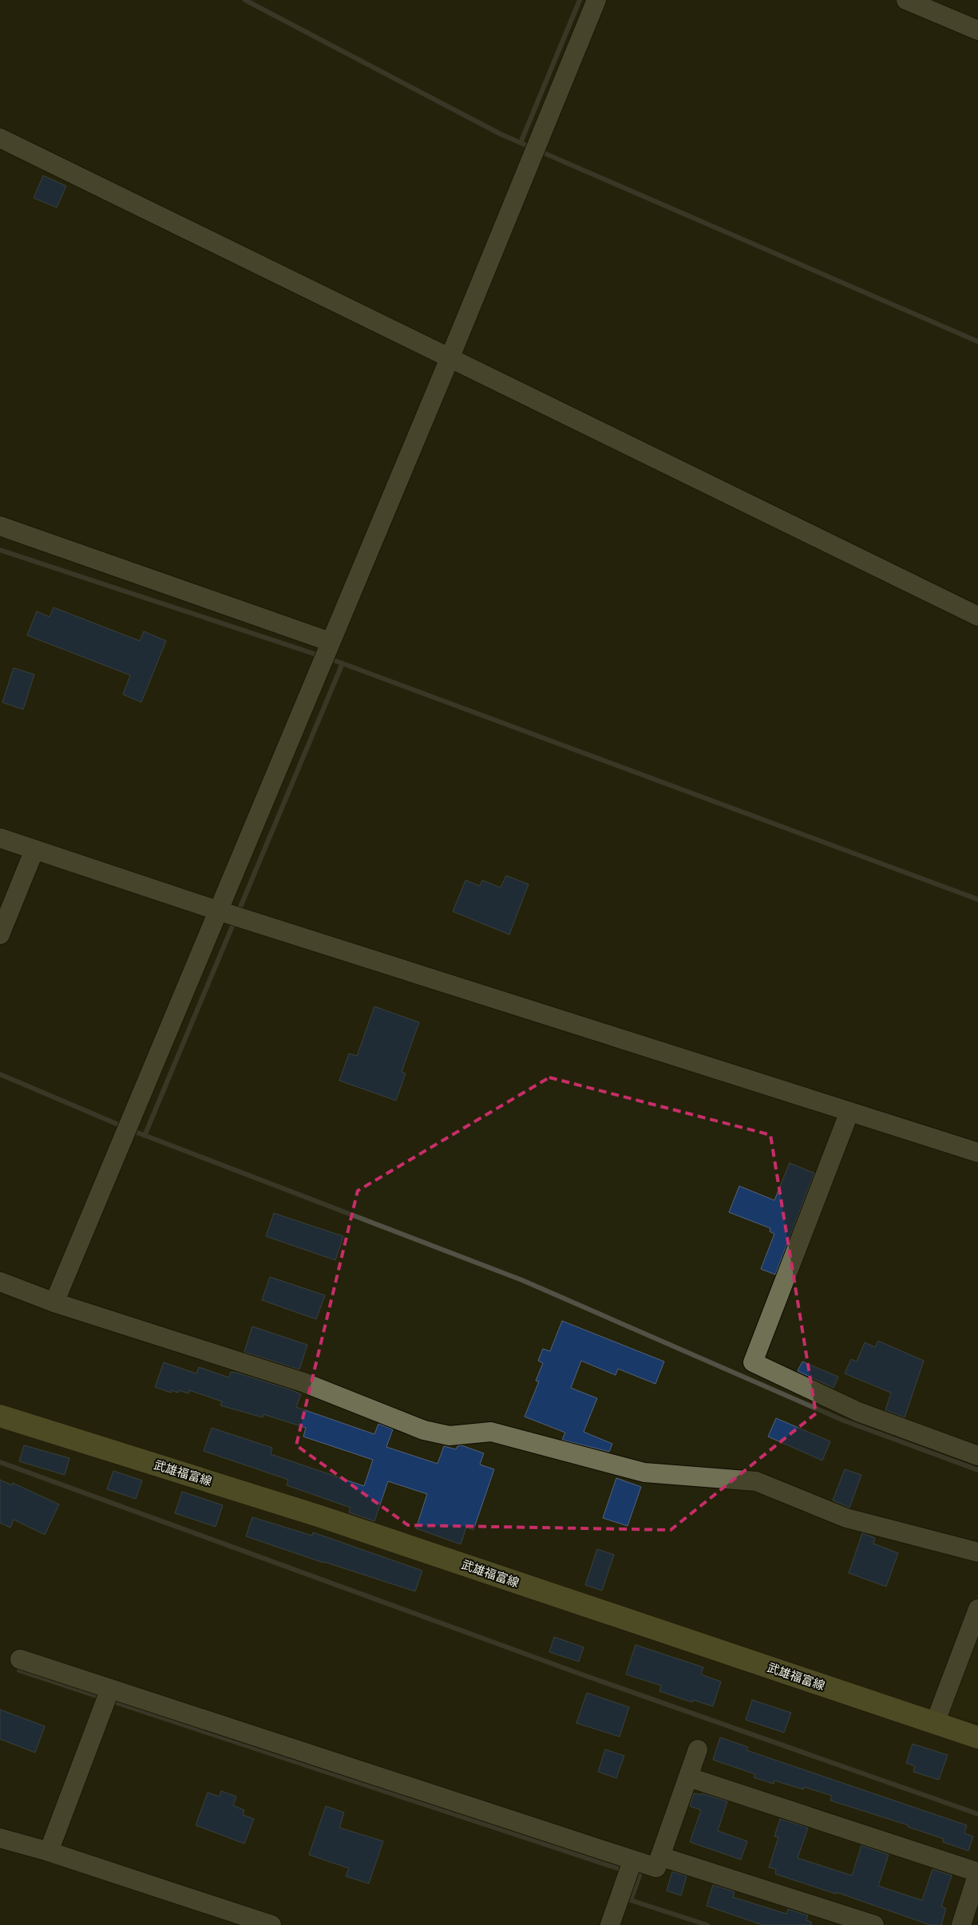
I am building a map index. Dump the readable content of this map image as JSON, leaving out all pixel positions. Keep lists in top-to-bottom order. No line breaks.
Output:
{"streets":{"main road":["武雄福富線"]}}
